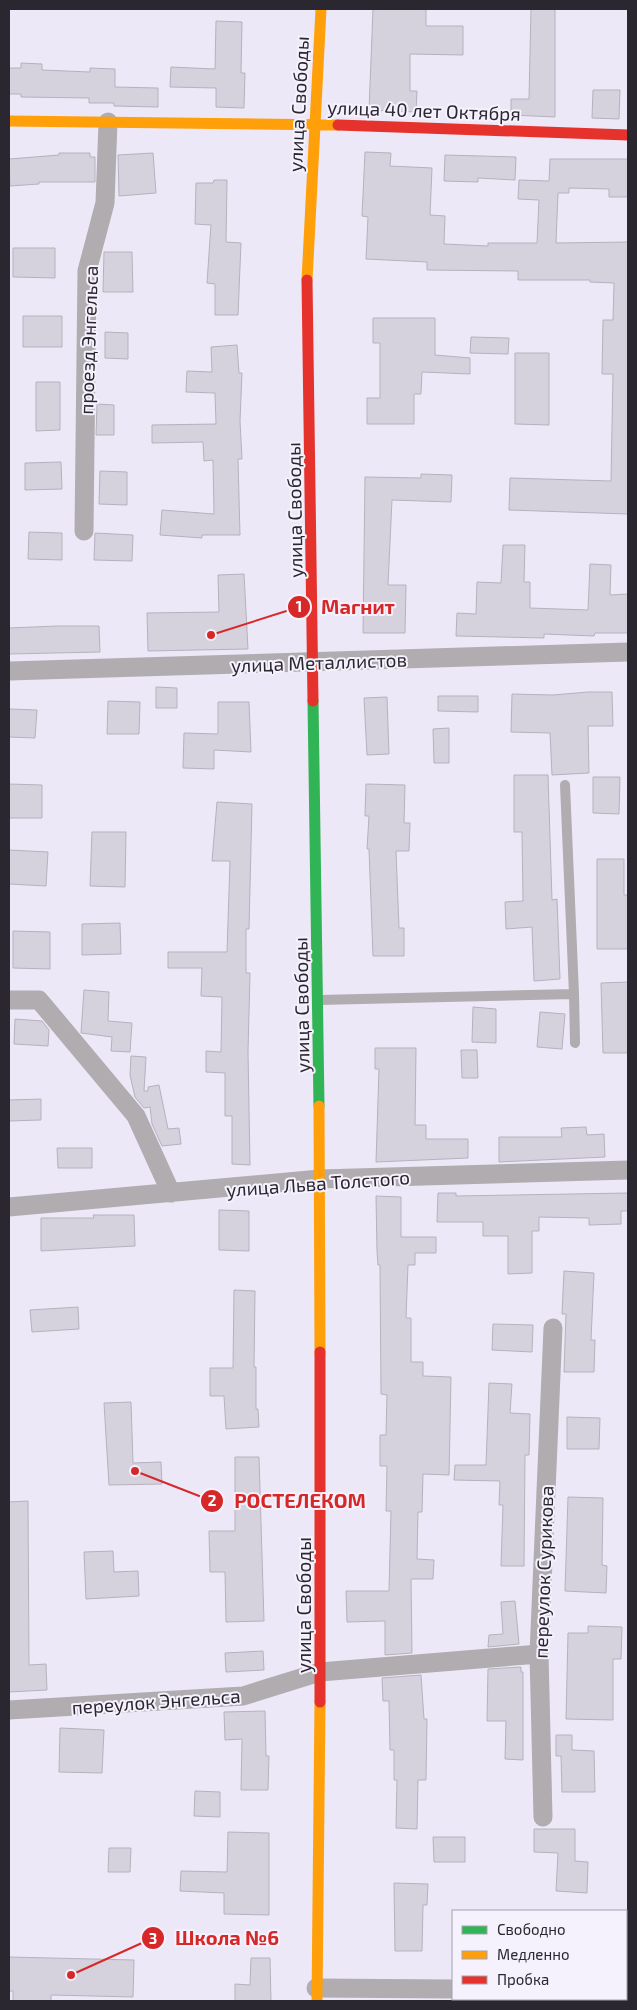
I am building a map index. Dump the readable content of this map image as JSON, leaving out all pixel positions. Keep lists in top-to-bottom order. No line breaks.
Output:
{"streets":{"street":["улица Свободы","улица 40 лет Октября","проезд Энгельса","улица Металлистов","улица Льва Толстого","переулок Сурикова","переулок Энгельса"]},"crossings":[["улица Свободы","улица 40 лет Октября"],["улица Свободы","улица Металлистов"],["улица Свободы","улица Льва Толстого"],["улица Свободы","переулок Энгельса"],["улица 40 лет Октября","проезд Энгельса"],["переулок Сурикова","переулок Энгельса"]],"places":["Магнит","РОСТЕЛЕКОМ","Школа №6"],"legend":["Свободно","Медленно","Пробка"]}
